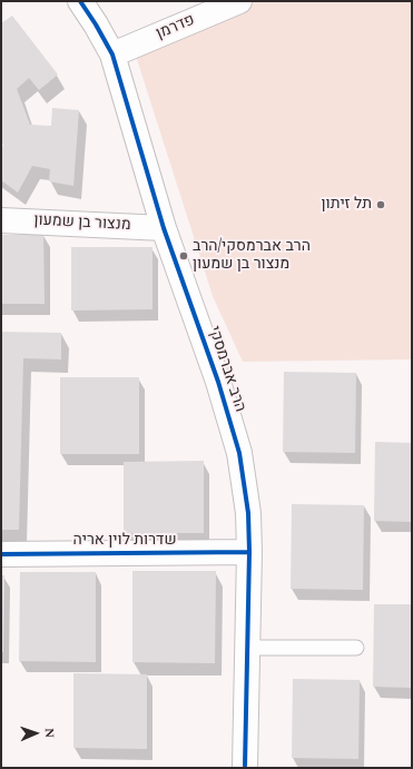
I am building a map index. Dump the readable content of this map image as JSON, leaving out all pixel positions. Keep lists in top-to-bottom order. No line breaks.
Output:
{"streets":{"street":["פדרמן","מנצור בן שמעון","הרב אברמסקי","שדרות לוין אריה"]},"crossings":[["פדרמן","הרב אברמסקי"],["מנצור בן שמעון","הרב אברמסקי"],["הרב אברמסקי","שדרות לוין אריה"]],"places":["תל זיתון","הרב אברמסקי/הרב מנצור בן שמעון"],"north":"right"}
